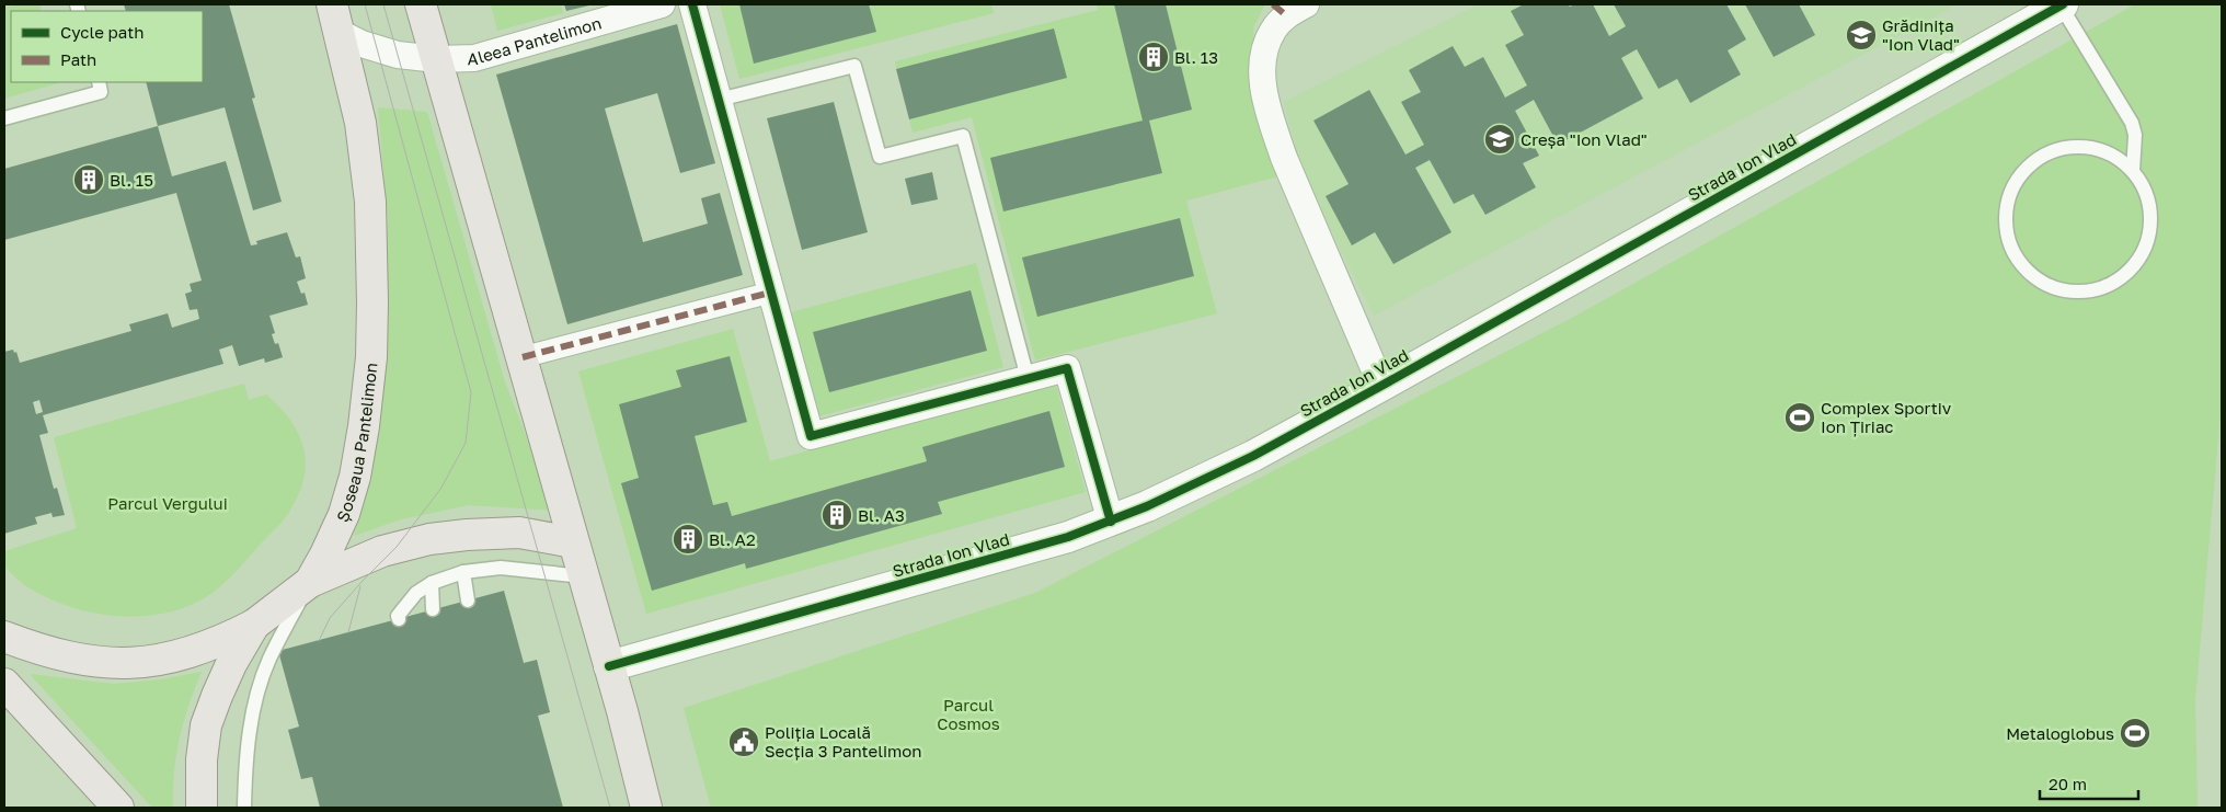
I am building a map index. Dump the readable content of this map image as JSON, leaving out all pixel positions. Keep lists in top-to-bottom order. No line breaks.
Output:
{"streets":{"main road":["Șoseaua Pantelimon"],"street":["Aleea Pantelimon","Strada Ion Vlad"]},"parks":["Parcul Vergului","Parcul Cosmos"],"places":{"school or university":["Grădinița \"Ion Vlad\"","Creșa \"Ion Vlad\""],"building":["Bl. 13","Bl. 15","Bl. A3","Bl. A2"],"sports":["Complex Sportiv Ion Țiriac","Metaloglobus"],"public building":["Poliția Locală Secția 3 Pantelimon"]},"legend":["Cycle path","Path"],"scale_bar":"20 m"}
